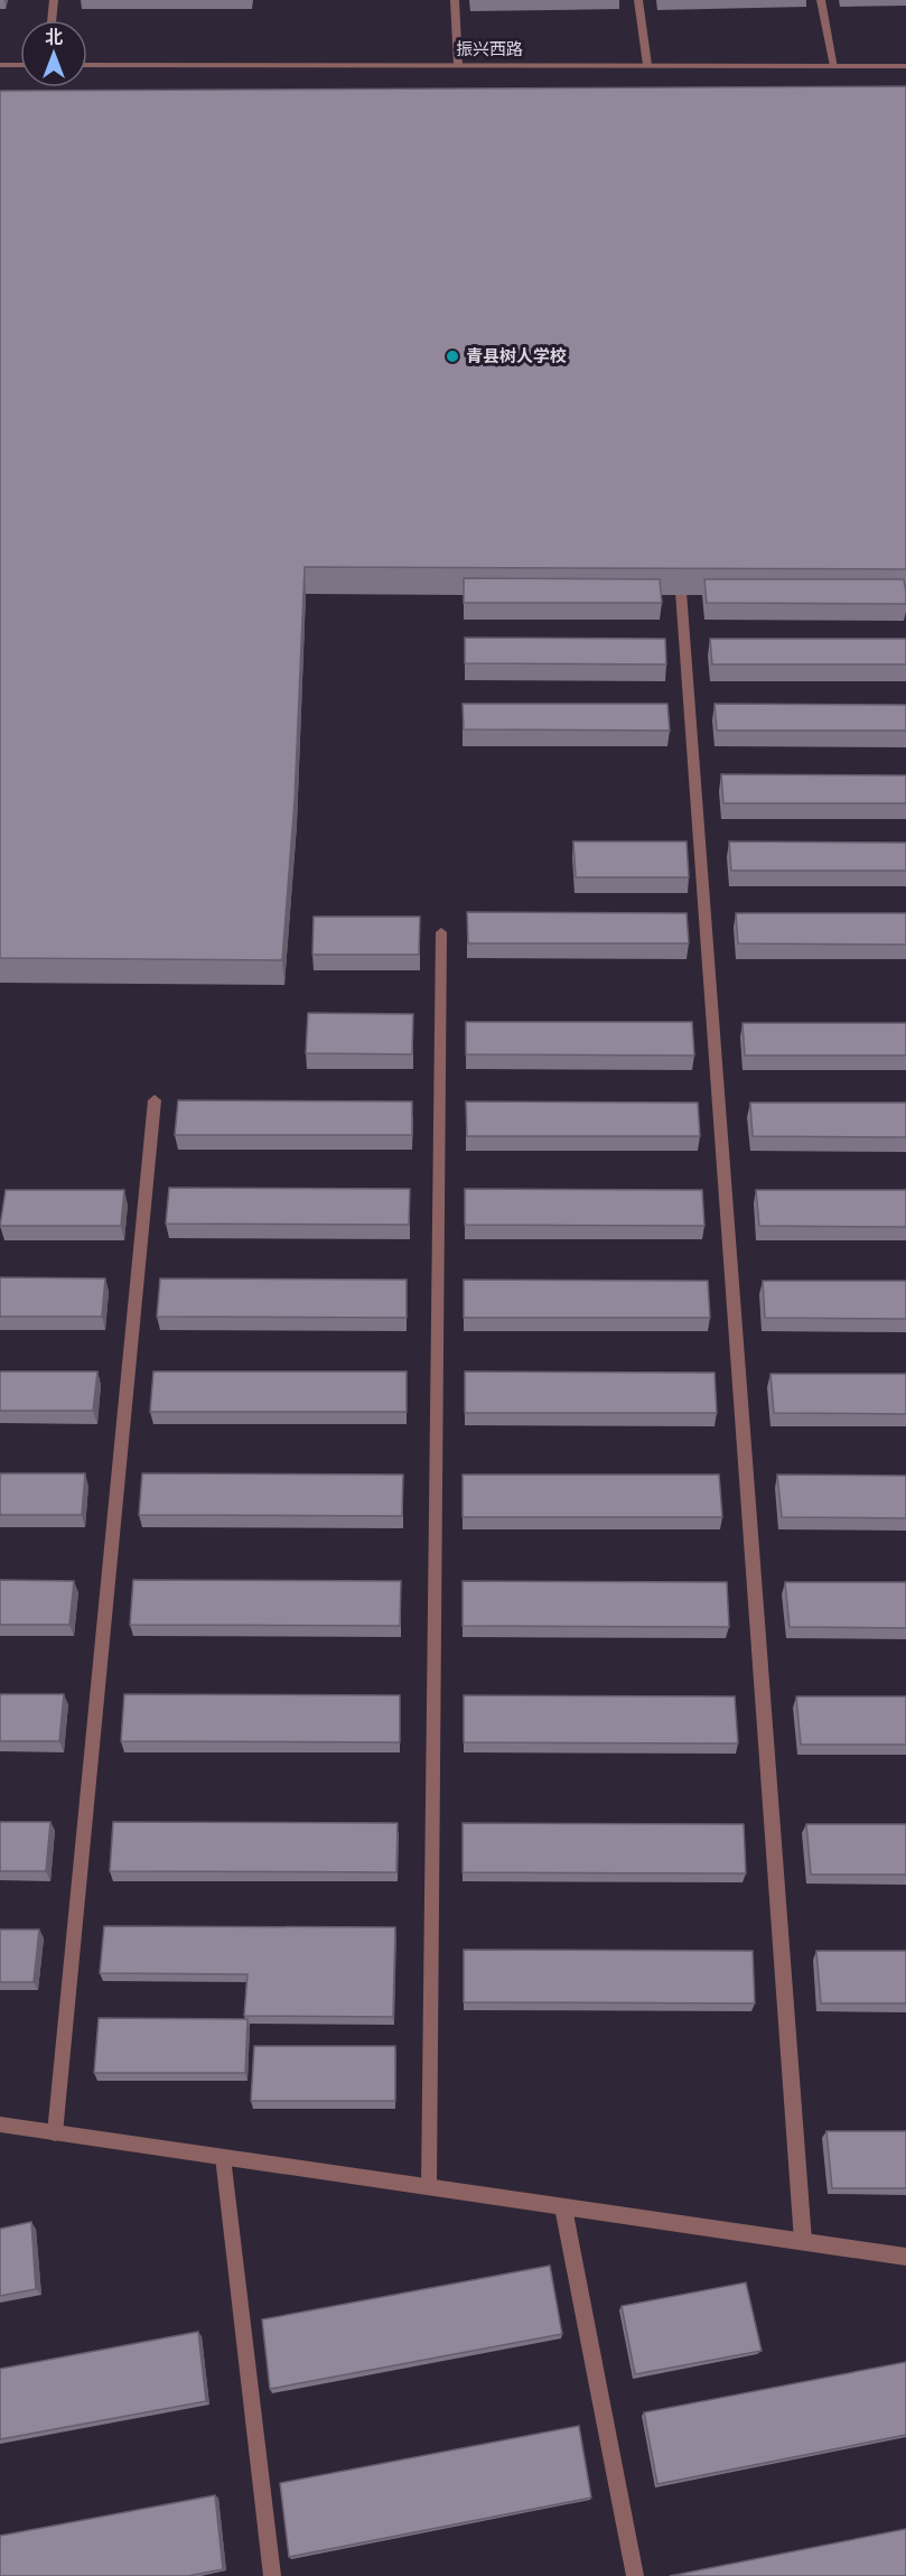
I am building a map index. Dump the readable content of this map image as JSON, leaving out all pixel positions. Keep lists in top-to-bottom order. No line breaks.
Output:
{"streets":{"street":["振兴西路"]},"places":["青县树人学校"],"north":"top"}
